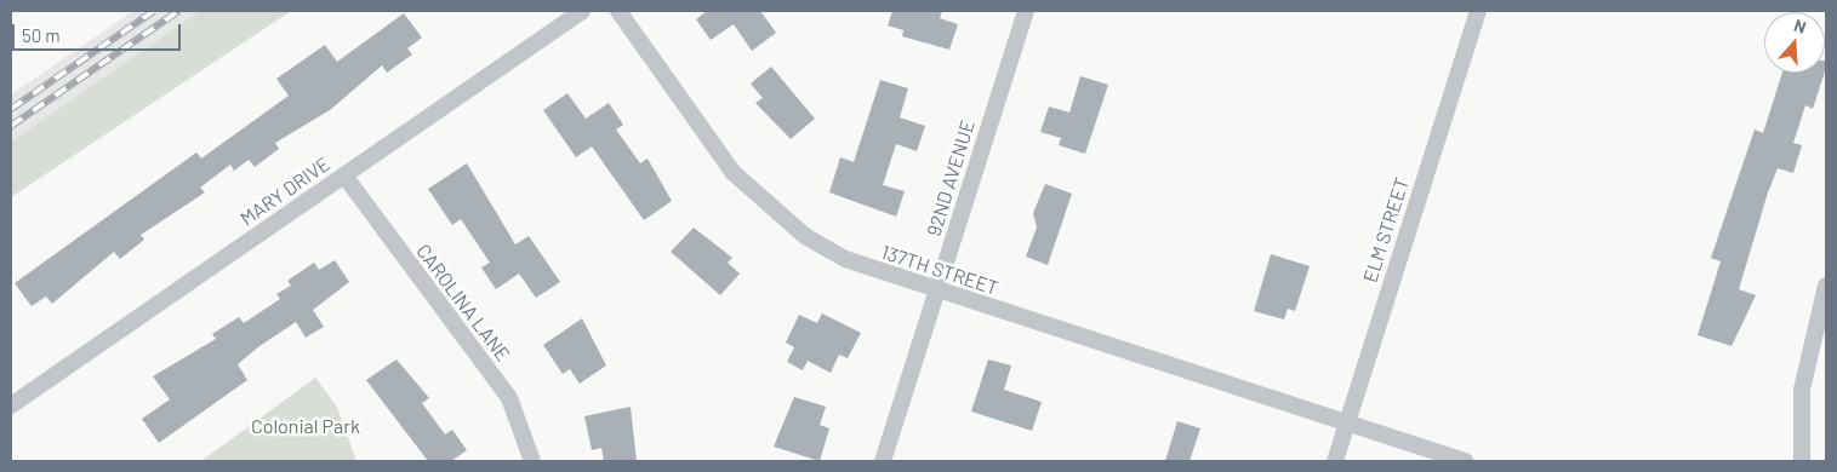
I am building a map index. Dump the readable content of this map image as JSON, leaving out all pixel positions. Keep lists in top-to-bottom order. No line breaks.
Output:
{"streets":{"street":["92ND AVENUE","MARY DRIVE","ELM STREET","137TH STREET","CAROLINA LANE"]},"crossings":[["92ND AVENUE","137TH STREET"],["MARY DRIVE","CAROLINA LANE"],["ELM STREET","137TH STREET"]],"parks":["Colonial Park"],"scale_bar":"50 m","north":"top"}
